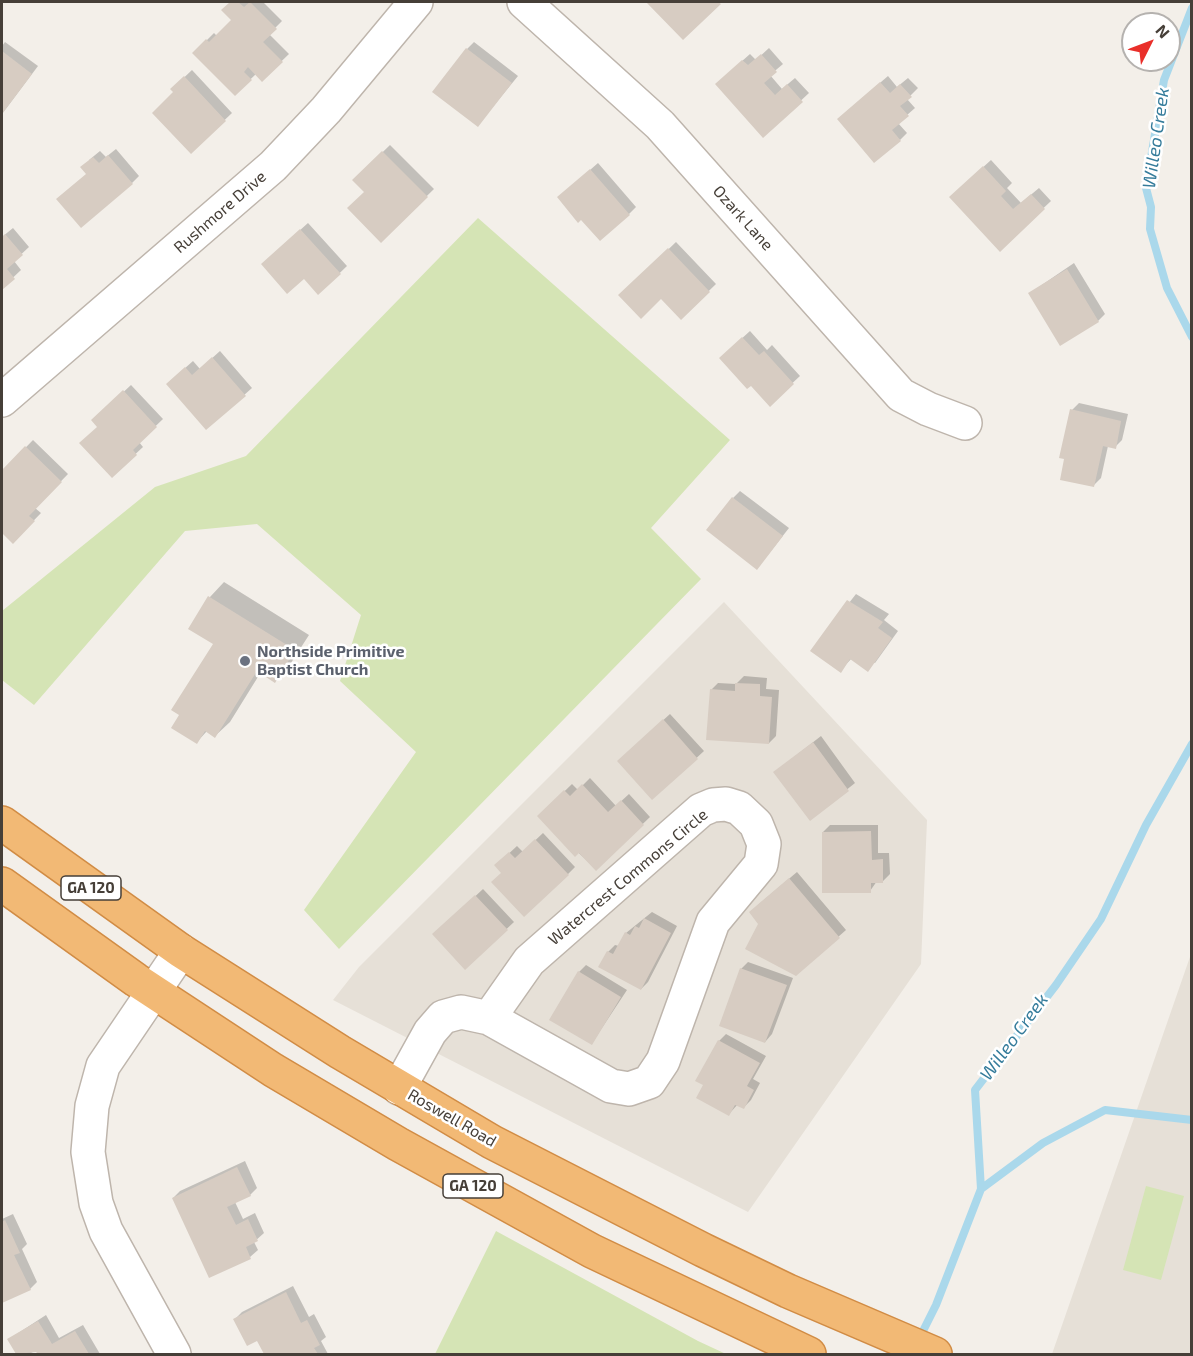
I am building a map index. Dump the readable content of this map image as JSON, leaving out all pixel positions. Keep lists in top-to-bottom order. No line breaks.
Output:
{"streets":{"highway":["GA 120","Roswell Road"],"street":["Rushmore Drive","Ozark Lane","Watercrest Commons Circle"]},"crossings":[["Watercrest Commons Circle","Roswell Road"]],"water":["Willeo Creek"],"places":["Northside Primitive Baptist Church"],"north":"top right"}
